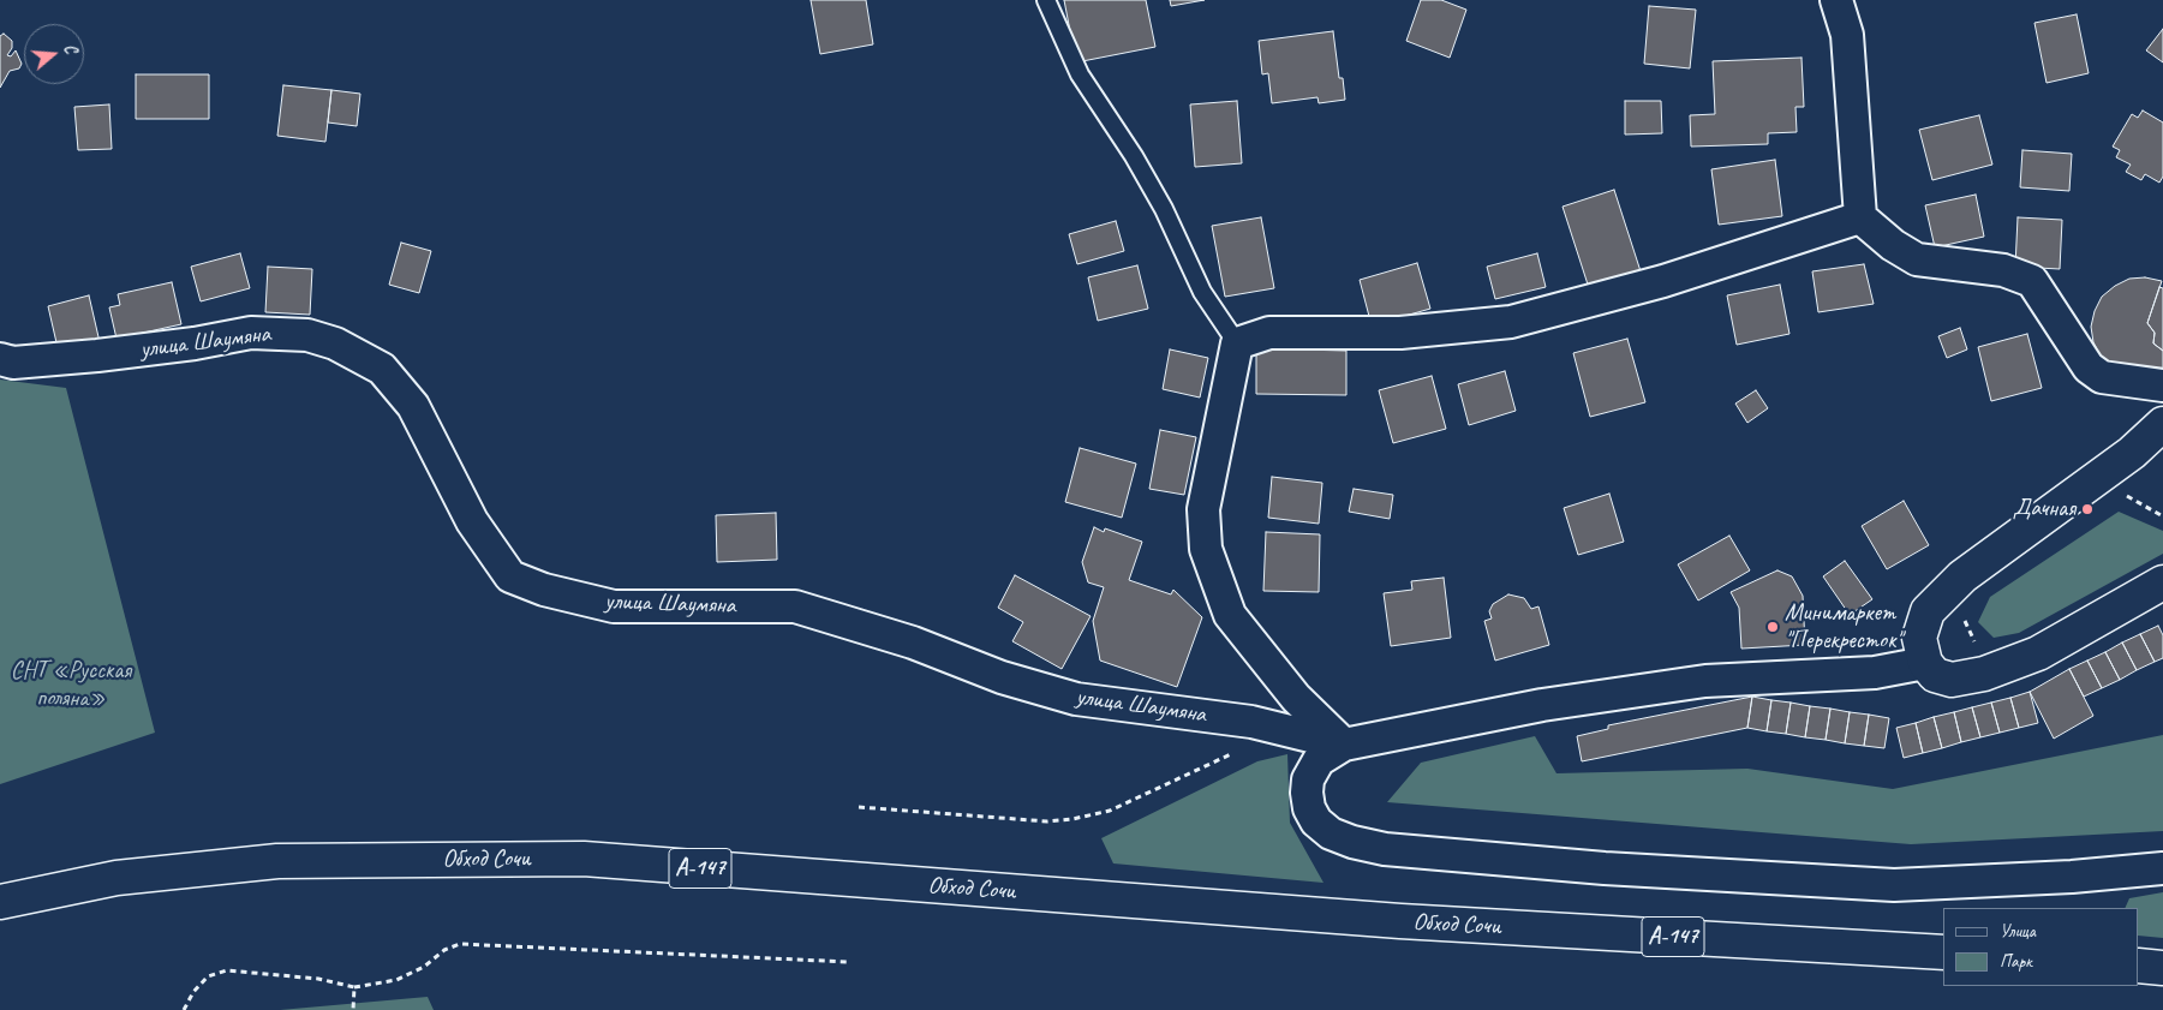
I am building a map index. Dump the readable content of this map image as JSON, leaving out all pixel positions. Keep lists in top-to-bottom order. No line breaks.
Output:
{"streets":{"main road":["Обход Сочи","А-147"],"street":["улица Шаумяна"]},"parks":["СНТ «Русская поляна»"],"places":["Дачная","Минимаркет \"Перекресток\""],"legend":["Улица","Парк"],"north":"right"}
